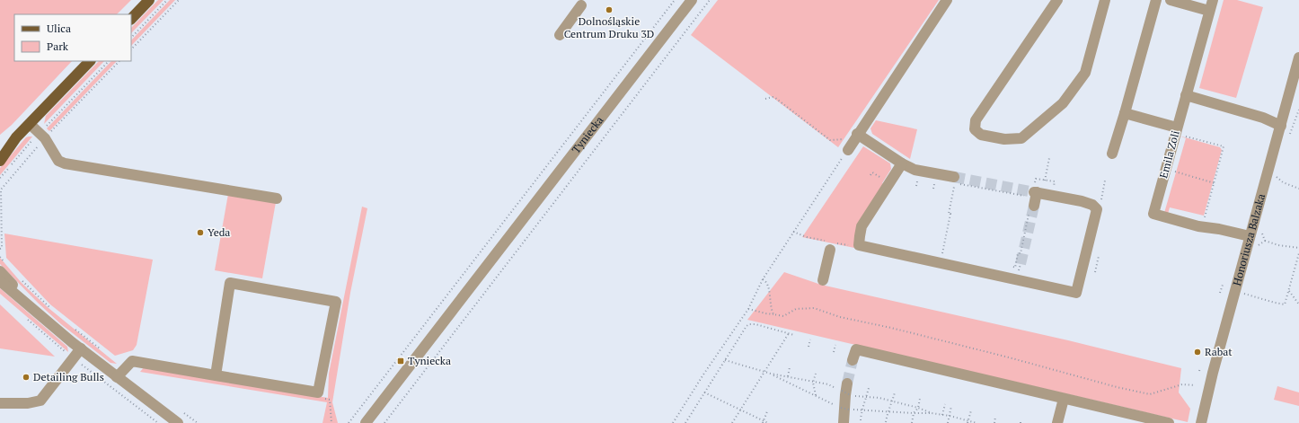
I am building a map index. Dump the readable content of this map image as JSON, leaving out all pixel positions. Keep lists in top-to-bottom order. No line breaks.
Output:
{"streets":{"street":["Tyniecka","Emila Zoli","Honoriusza Balzaka"]},"crossings":[["Emila Zoli","Honoriusza Balzaka"]],"places":{"other":["Dolnośląskie Centrum Druku 3D","Yeda","Rabat","Detailing Bulls"],"transit":["Tyniecka"]},"legend":["Ulica","Park"]}
